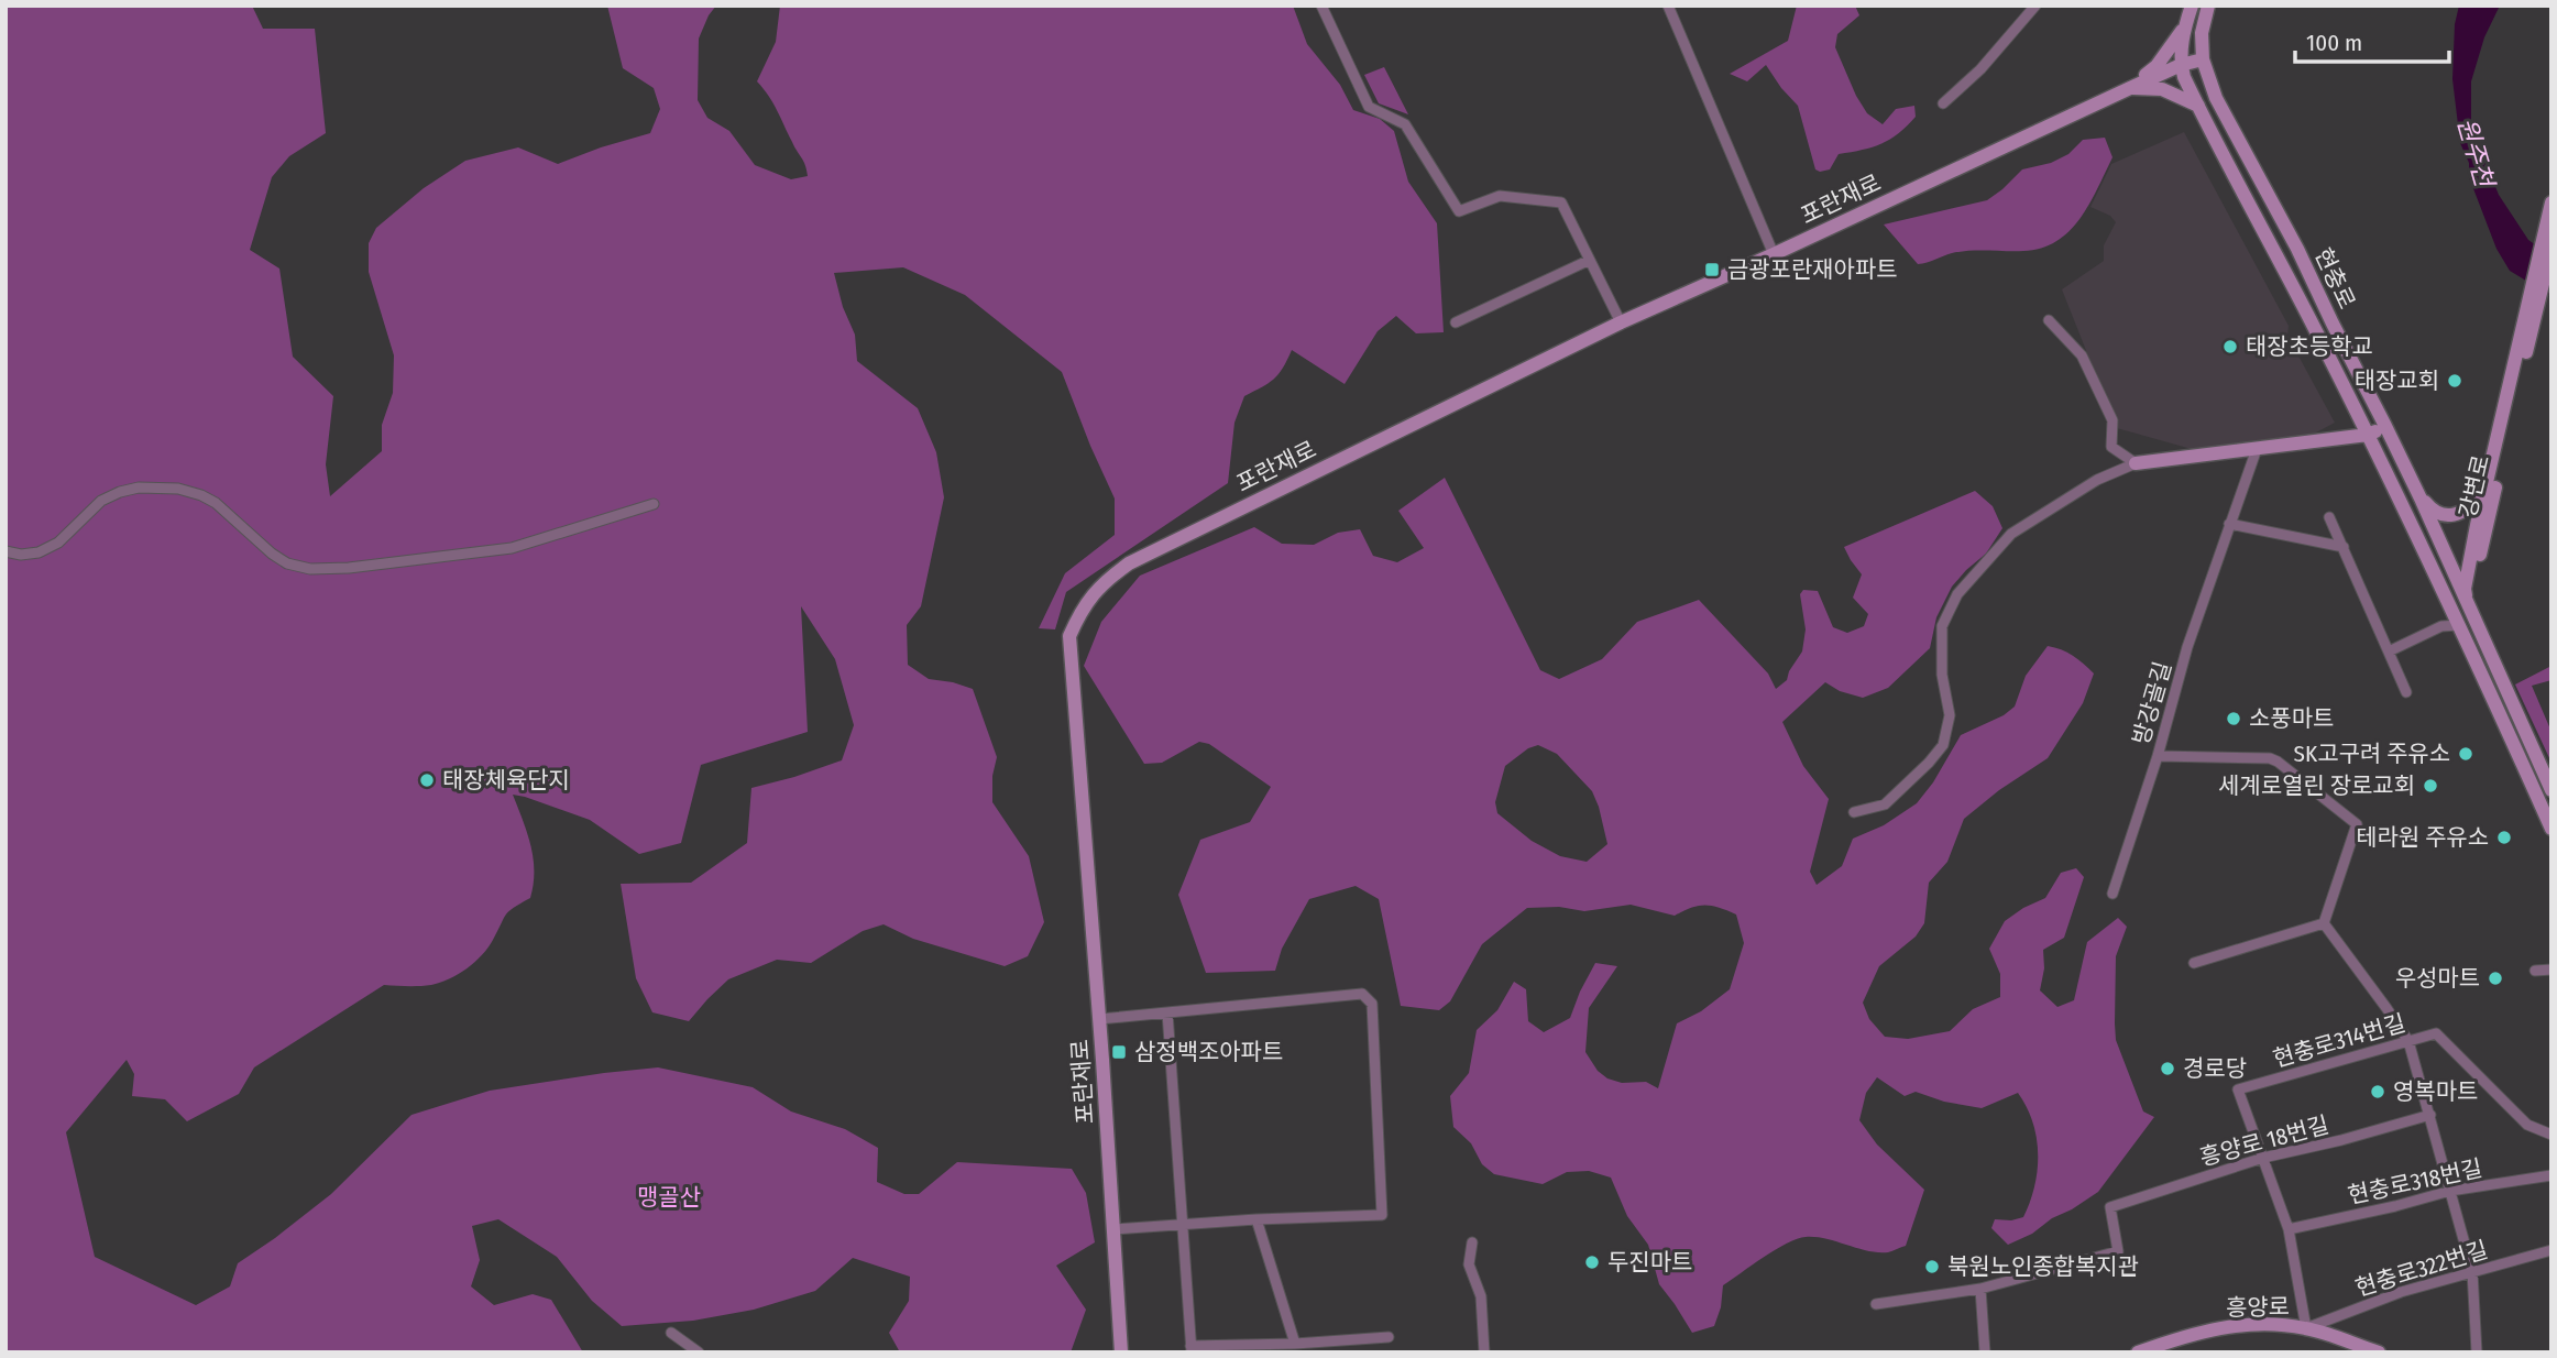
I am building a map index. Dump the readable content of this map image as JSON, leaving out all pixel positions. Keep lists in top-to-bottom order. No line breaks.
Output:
{"streets":{"street":["포란재로","현충로","강변로","방강골길","현충로314번길","흥양로 18번길","현충로318번길","현충로322번길","흥양로"]},"crossings":[["포란재로","현충로"],["현충로","강변로"],["현충로314번길","흥양로 18번길"],["현충로322번길","흥양로"]],"water":["원주천"],"parks":["맹골산"],"places":{"transit":["금광포란재아파트","삼정백조아파트"],"other":["태장초등학교","태장교회","소풍마트","SK고구려 주유소","태장체육단지","세계로열린 장로교회","테라원 주유소","우성마트","경로당","영복마트","두진마트","북원노인종합복지관"]},"scale_bar":"100 m"}
